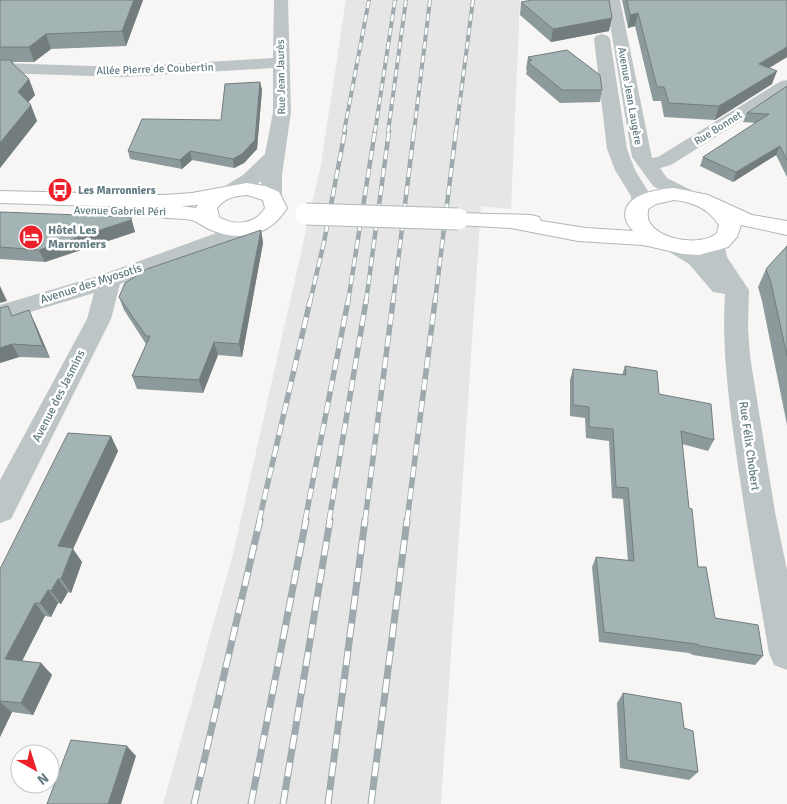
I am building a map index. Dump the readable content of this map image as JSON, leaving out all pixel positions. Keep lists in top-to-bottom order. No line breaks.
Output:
{"streets":{"main road":["Avenue Gabriel Péri"],"street":["Allée Pierre de Coubertin","Rue Jean Jaurès","Avenue Jean Laugère","Rue Bonnet","Avenue des Myosotis","Avenue des Jasmins","Rue Félix Chobert"]},"crossings":[["Allée Pierre de Coubertin","Rue Jean Jaurès"],["Rue Jean Jaurès","Avenue Gabriel Péri"],["Avenue Jean Laugère","Rue Bonnet"],["Avenue Gabriel Péri","Avenue des Myosotis"],["Avenue des Myosotis","Avenue des Jasmins"]],"places":{"bus stop":["Les Marronniers"],"hotel":["Hôtel Les Marroniers"]},"north":"bottom right"}
